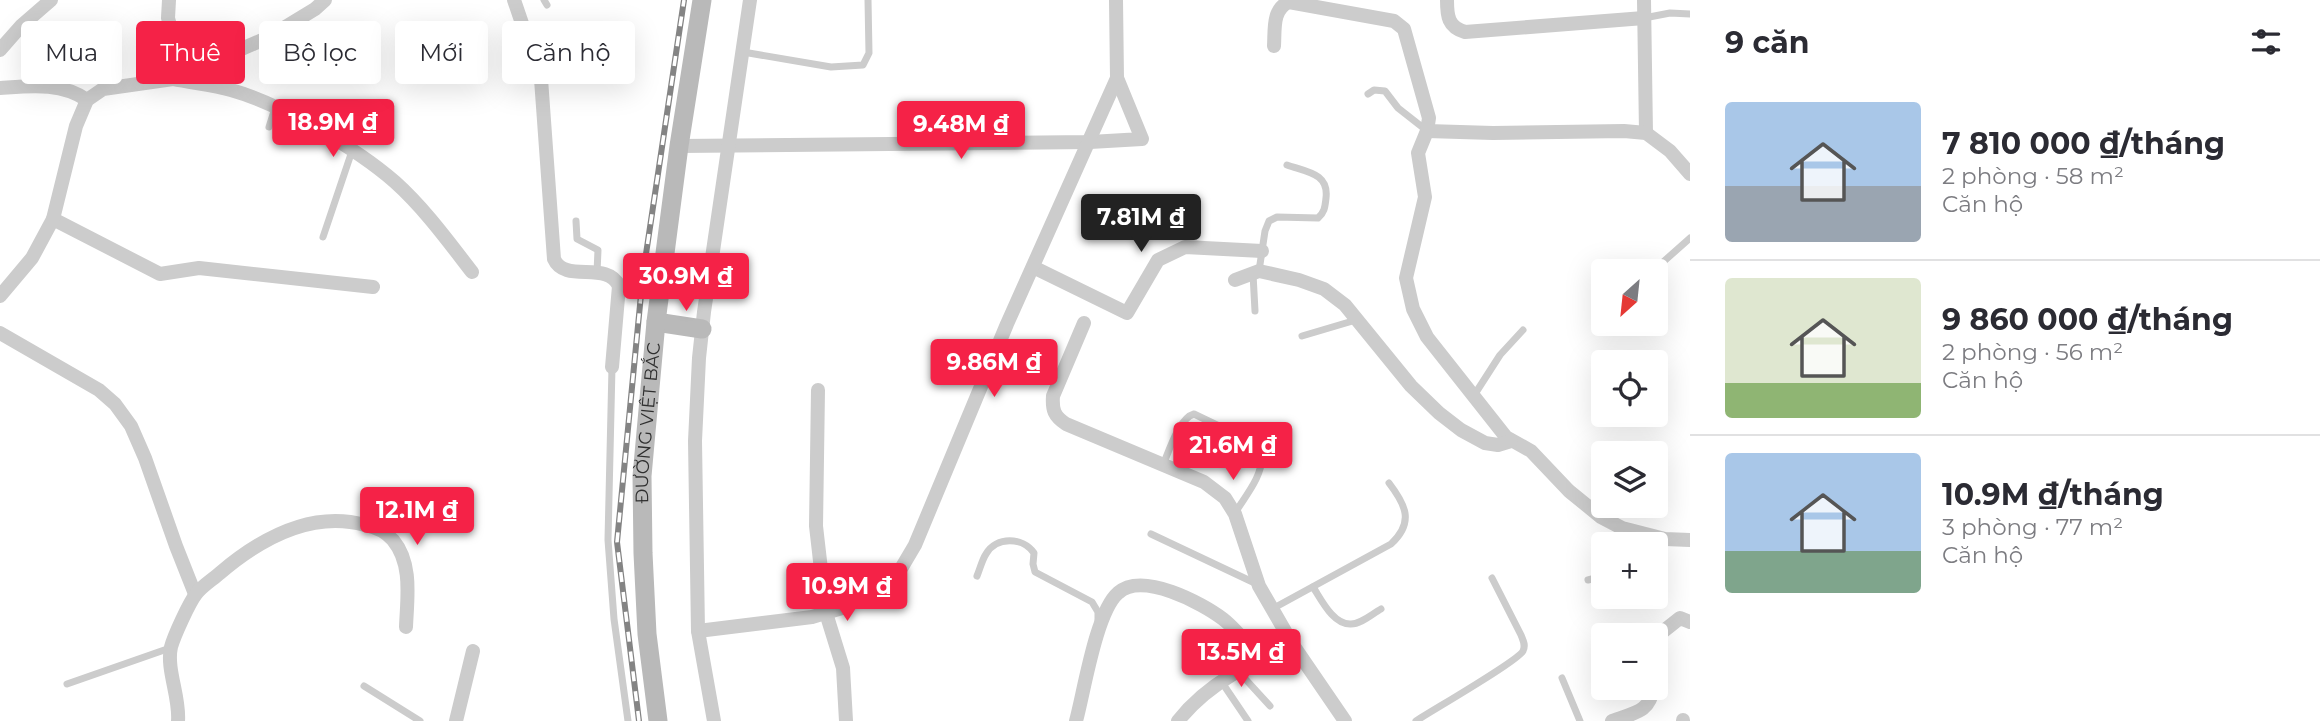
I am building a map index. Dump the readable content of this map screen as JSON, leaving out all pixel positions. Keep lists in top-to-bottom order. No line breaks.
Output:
{"streets":{"main road":["ĐƯỜNG VIỆT BẮC"]},"north":"bottom left","page":{"heading":"9 căn","chip":["Mua","Thuê","Bộ lọc","Mới","Căn hộ"],"list":[{"name":"7 810 000 ₫/tháng","note":"2 phòng · 58 m² · Căn hộ"},{"name":"9 860 000 ₫/tháng","note":"2 phòng · 56 m² · Căn hộ"},{"name":"10.9M ₫/tháng","note":"3 phòng · 77 m² · Căn hộ"}],"price":["18.9M ₫","9.48M ₫","7.81M ₫","30.9M ₫","9.86M ₫","21.6M ₫","12.1M ₫","10.9M ₫","13.5M ₫"],"map_buttons":["+","−"]}}
